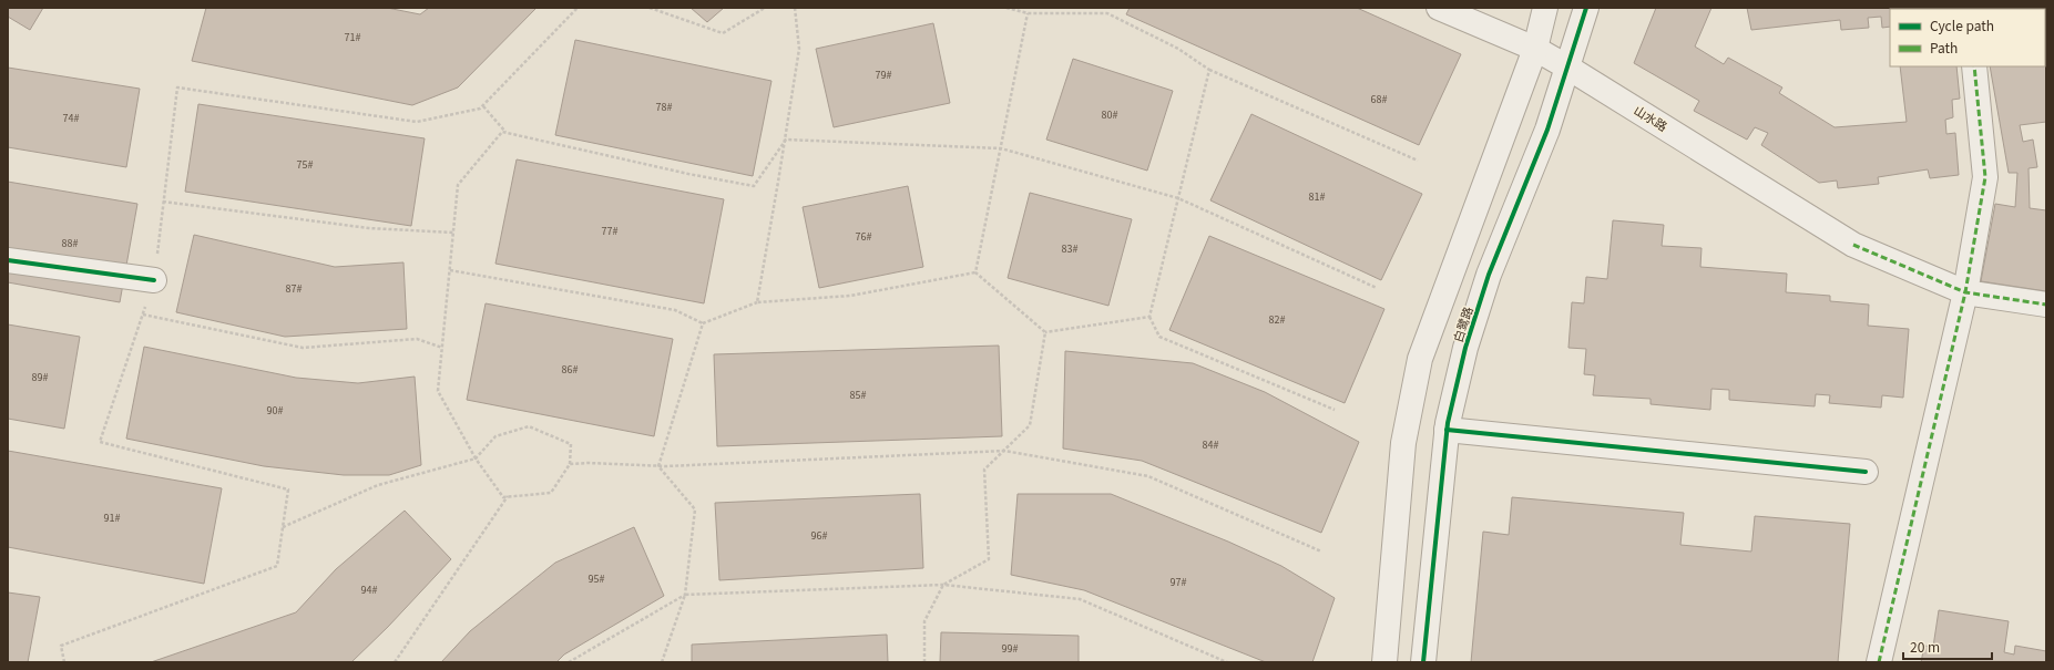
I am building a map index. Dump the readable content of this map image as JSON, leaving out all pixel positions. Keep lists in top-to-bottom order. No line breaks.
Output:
{"streets":{"street":["山水路","白鹭路"]},"crossings":[["山水路","白鹭路"]],"house_numbers":["71#","79#","68#","78#","80#","74#","75#","81#","77#","76#","88#","83#","87#","82#","86#","89#","85#","90#","84#","91#","96#","95#","97#","94#","99#"],"legend":["Cycle path","Path"],"scale_bar":"20 m"}
